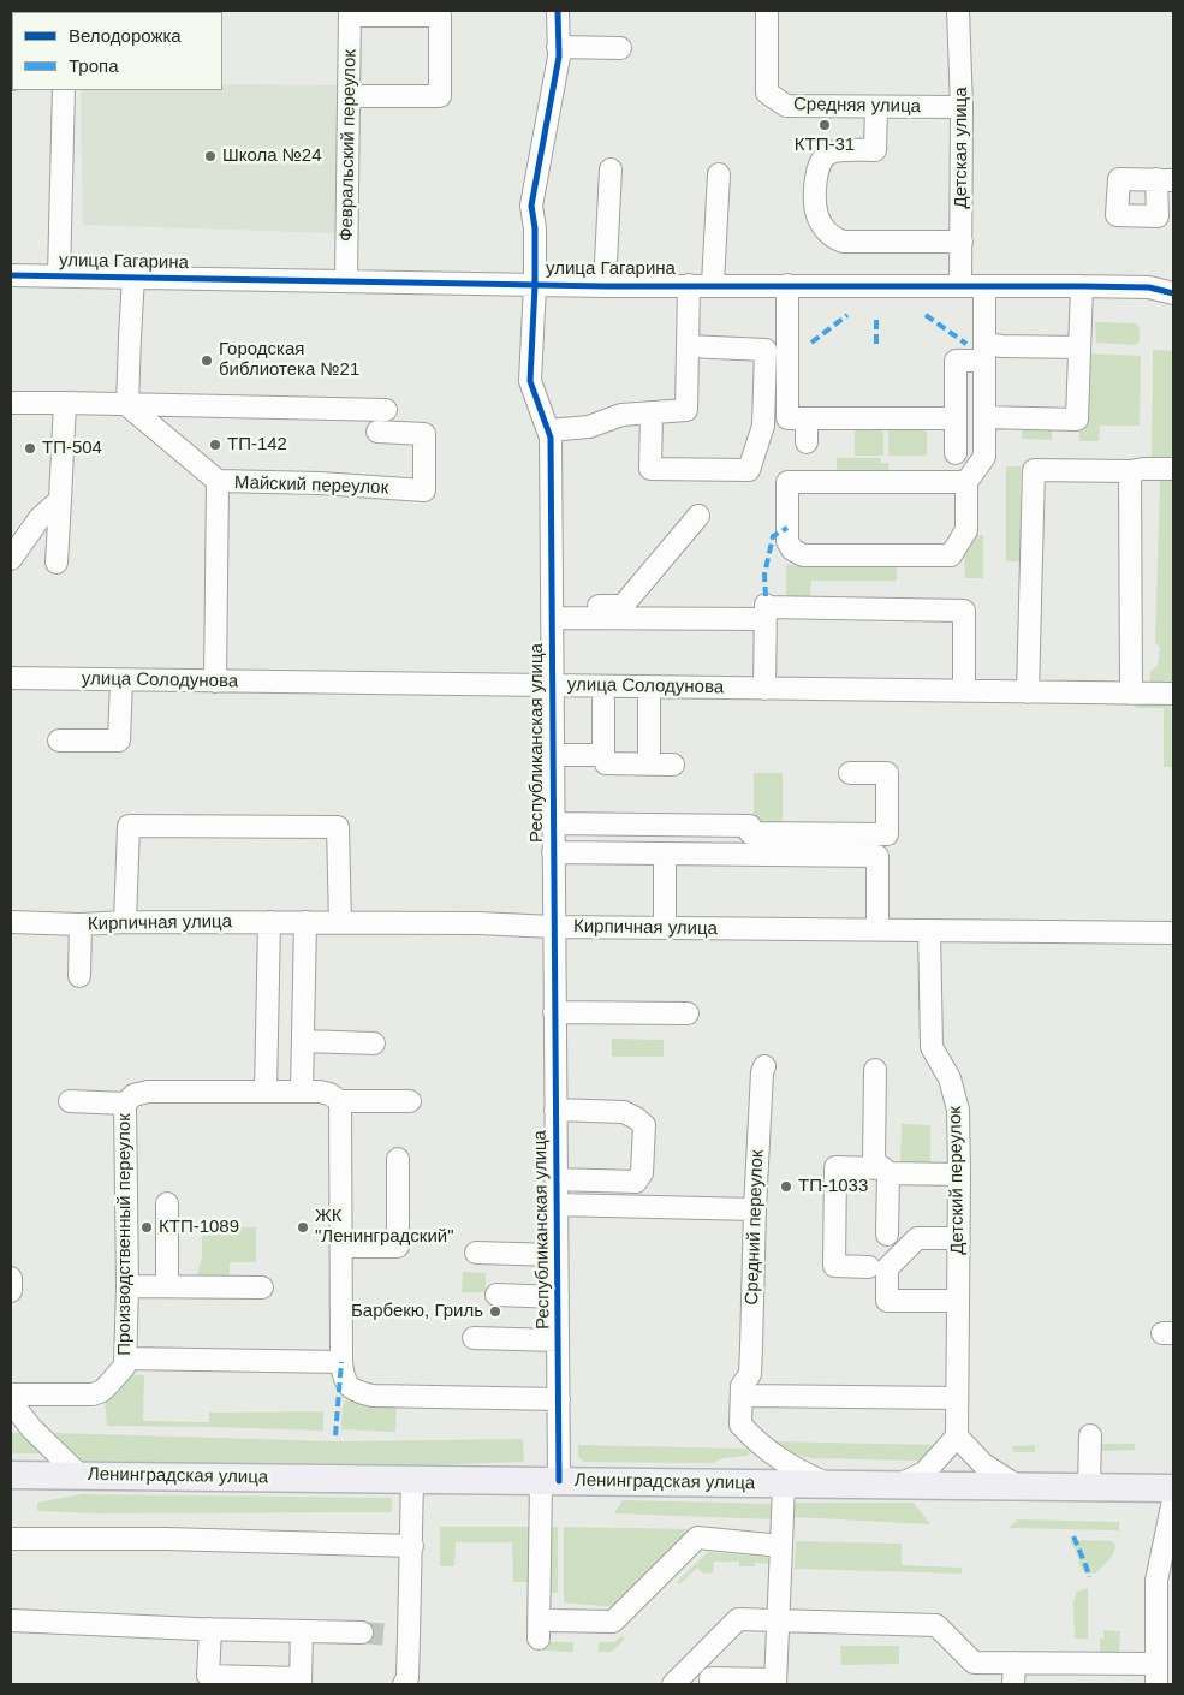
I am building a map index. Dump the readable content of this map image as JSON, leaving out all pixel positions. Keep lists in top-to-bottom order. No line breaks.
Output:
{"streets":{"main road":["Ленинградская улица"],"street":["Средняя улица","Февральский переулок","Детская улица","улица Гагарина","Майский переулок","улица Солодунова","Республиканская улица","Кирпичная улица","Детский переулок","Средний переулок","Производственный переулок"]},"crossings":[["Средняя улица","Детская улица"],["Февральский переулок","улица Гагарина"],["Детская улица","улица Гагарина"],["улица Гагарина","Республиканская улица"],["Майский переулок","улица Солодунова"],["улица Солодунова","Республиканская улица"],["Республиканская улица","Кирпичная улица"],["Республиканская улица","Ленинградская улица"],["Кирпичная улица","Детский переулок"],["Средний переулок","Ленинградская улица"]],"places":["КТП-31","Школа №24","Городская библиотека №21","ТП-142","ТП-504","ТП-1033","КТП-1089","ЖК \"Ленинградский\"","Барбекю, Гриль"],"legend":["Велодорожка","Тропа"]}
